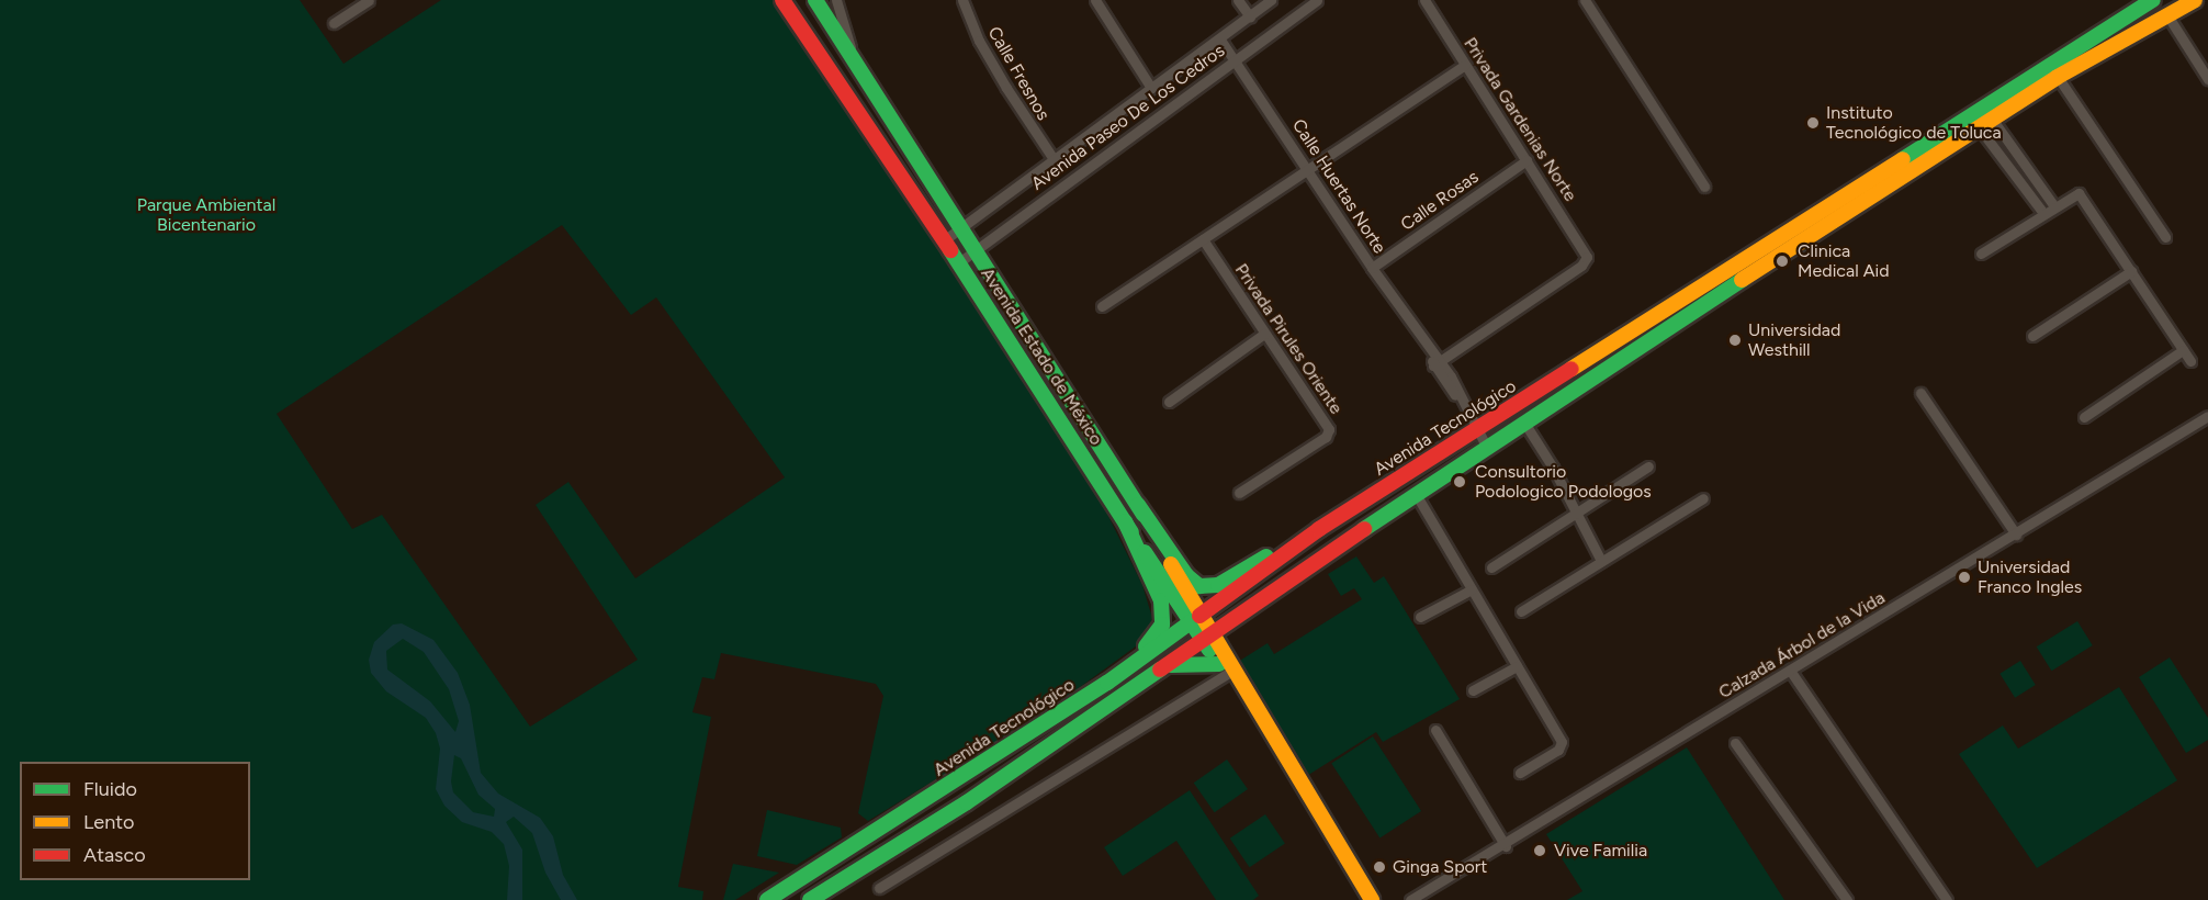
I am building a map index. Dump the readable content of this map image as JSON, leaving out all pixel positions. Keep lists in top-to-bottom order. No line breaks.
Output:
{"streets":{"main road":["Avenida Estado de México","Avenida Tecnológico"],"street":["Calle Fresnos","Avenida Paseo De Los Cedros","Privada Gardenias Norte","Calle Huertas Norte","Calle Rosas","Privada Pirules Oriente","Calzada Árbol de la Vida"]},"crossings":[["Calle Fresnos","Avenida Paseo De Los Cedros"],["Avenida Paseo De Los Cedros","Calle Huertas Norte"],["Avenida Paseo De Los Cedros","Avenida Estado de México"],["Privada Gardenias Norte","Calle Huertas Norte"],["Privada Gardenias Norte","Calle Rosas"],["Calle Huertas Norte","Calle Rosas"],["Calle Huertas Norte","Avenida Tecnológico"],["Avenida Estado de México","Avenida Tecnológico"]],"parks":["Parque Ambiental Bicentenario"],"places":["Instituto Tecnológico de Toluca","Clinica Medical Aid","Universidad Westhill","Consultorio Podologico Podologos","Universidad Franco Ingles","Vive Familia","Ginga Sport"],"legend":["Fluido","Lento","Atasco"]}
